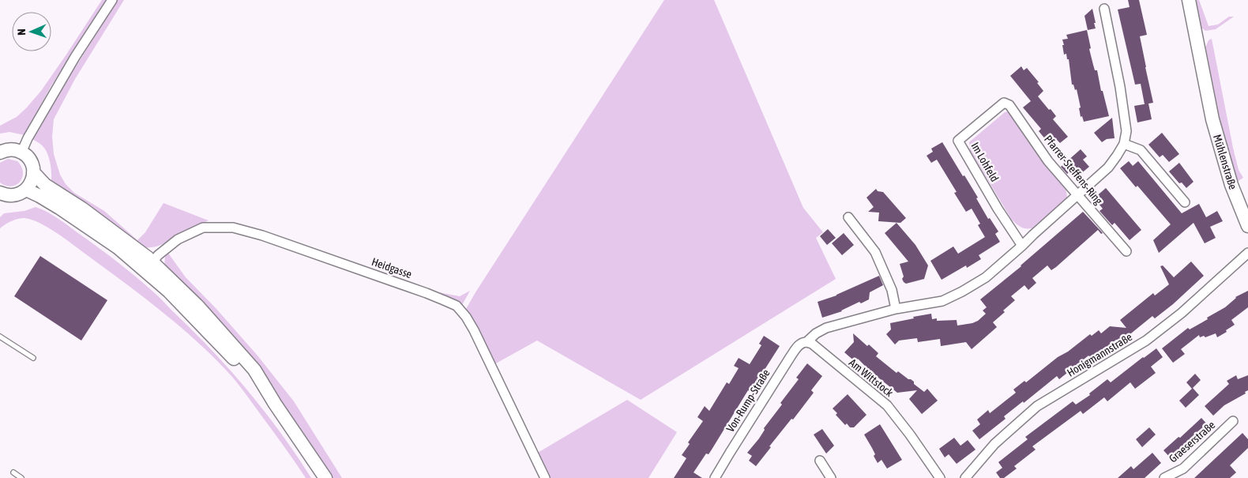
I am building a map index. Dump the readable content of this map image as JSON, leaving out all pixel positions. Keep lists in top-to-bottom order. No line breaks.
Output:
{"streets":{"street":["Im Lohfeld","Mühlenstraße","Pfarrer-Steffens-Ring","Heidgasse","Honigmannstraße","Am Wittstock","Von-Rump-Straße","Graeserstraße"]},"crossings":[["Im Lohfeld","Pfarrer-Steffens-Ring"],["Am Wittstock","Von-Rump-Straße"]],"north":"left"}
